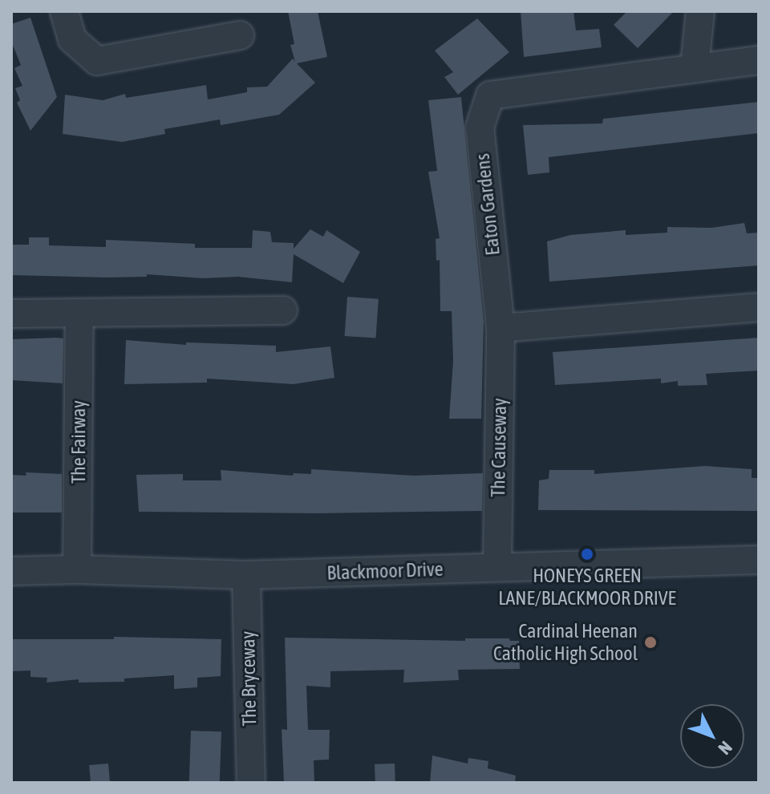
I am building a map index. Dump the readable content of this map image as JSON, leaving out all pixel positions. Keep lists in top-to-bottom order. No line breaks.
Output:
{"streets":{"street":["Eaton Gardens","The Fairway","The Causeway","Blackmoor Drive","The Bryceway"]},"crossings":[["Eaton Gardens","The Causeway"],["The Fairway","Blackmoor Drive"],["The Causeway","Blackmoor Drive"],["Blackmoor Drive","The Bryceway"]],"places":["HONEYS GREEN LANE/BLACKMOOR DRIVE","Cardinal Heenan Catholic High School"],"north":"bottom right"}
